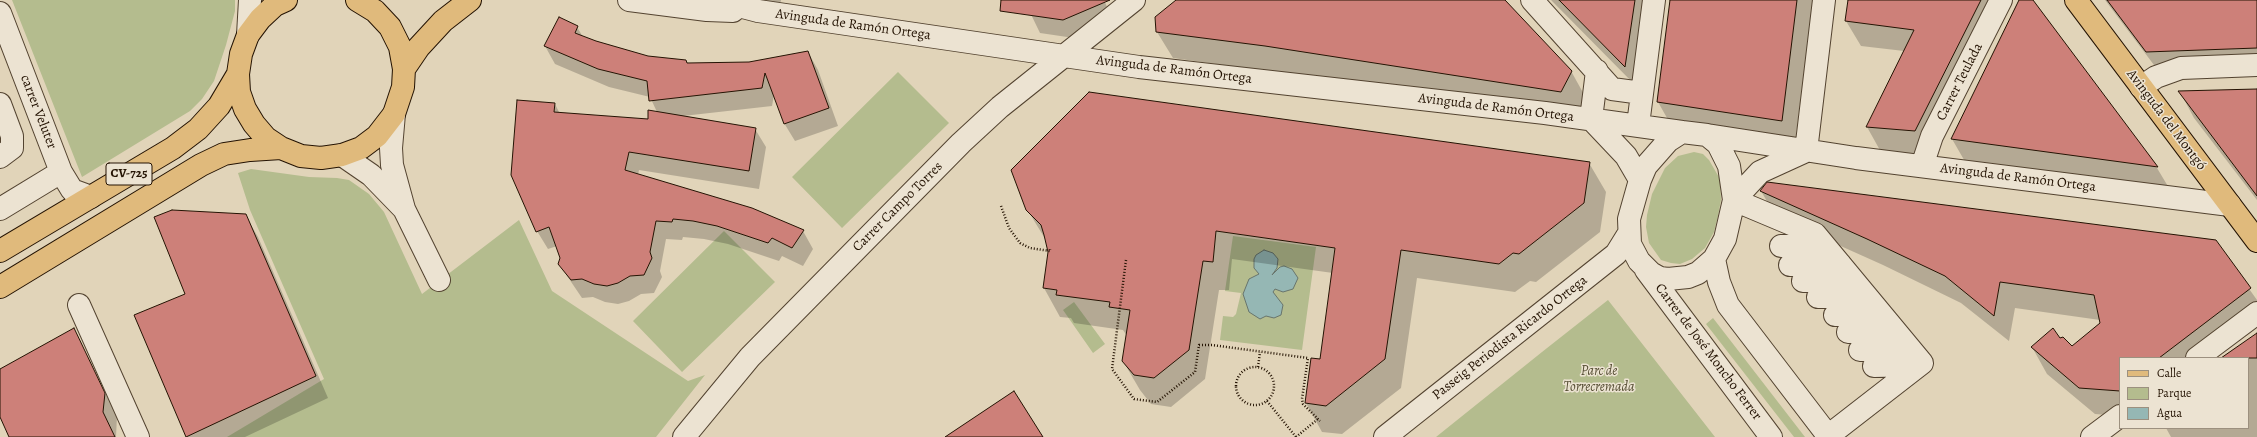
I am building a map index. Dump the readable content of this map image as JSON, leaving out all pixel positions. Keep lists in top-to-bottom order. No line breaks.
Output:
{"streets":{"main road":["Avinguda del Montgó","CV-725"],"street":["Avinguda de Ramón Ortega","Carrer Teulada","carrer Veluter","Carrer Campo Torres","Passeig Periodista Ricardo Ortega","Carrer de José Moncho Ferrer"]},"crossings":[["Avinguda de Ramón Ortega","Carrer Teulada"],["Avinguda de Ramón Ortega","Avinguda del Montgó"],["Avinguda de Ramón Ortega","Carrer Campo Torres"],["Avinguda de Ramón Ortega","Passeig Periodista Ricardo Ortega"],["Avinguda de Ramón Ortega","Carrer de José Moncho Ferrer"],["carrer Veluter","CV-725"],["Passeig Periodista Ricardo Ortega","Carrer de José Moncho Ferrer"]],"parks":["Parc de Torrecremada"],"legend":["Calle","Parque","Agua"]}
